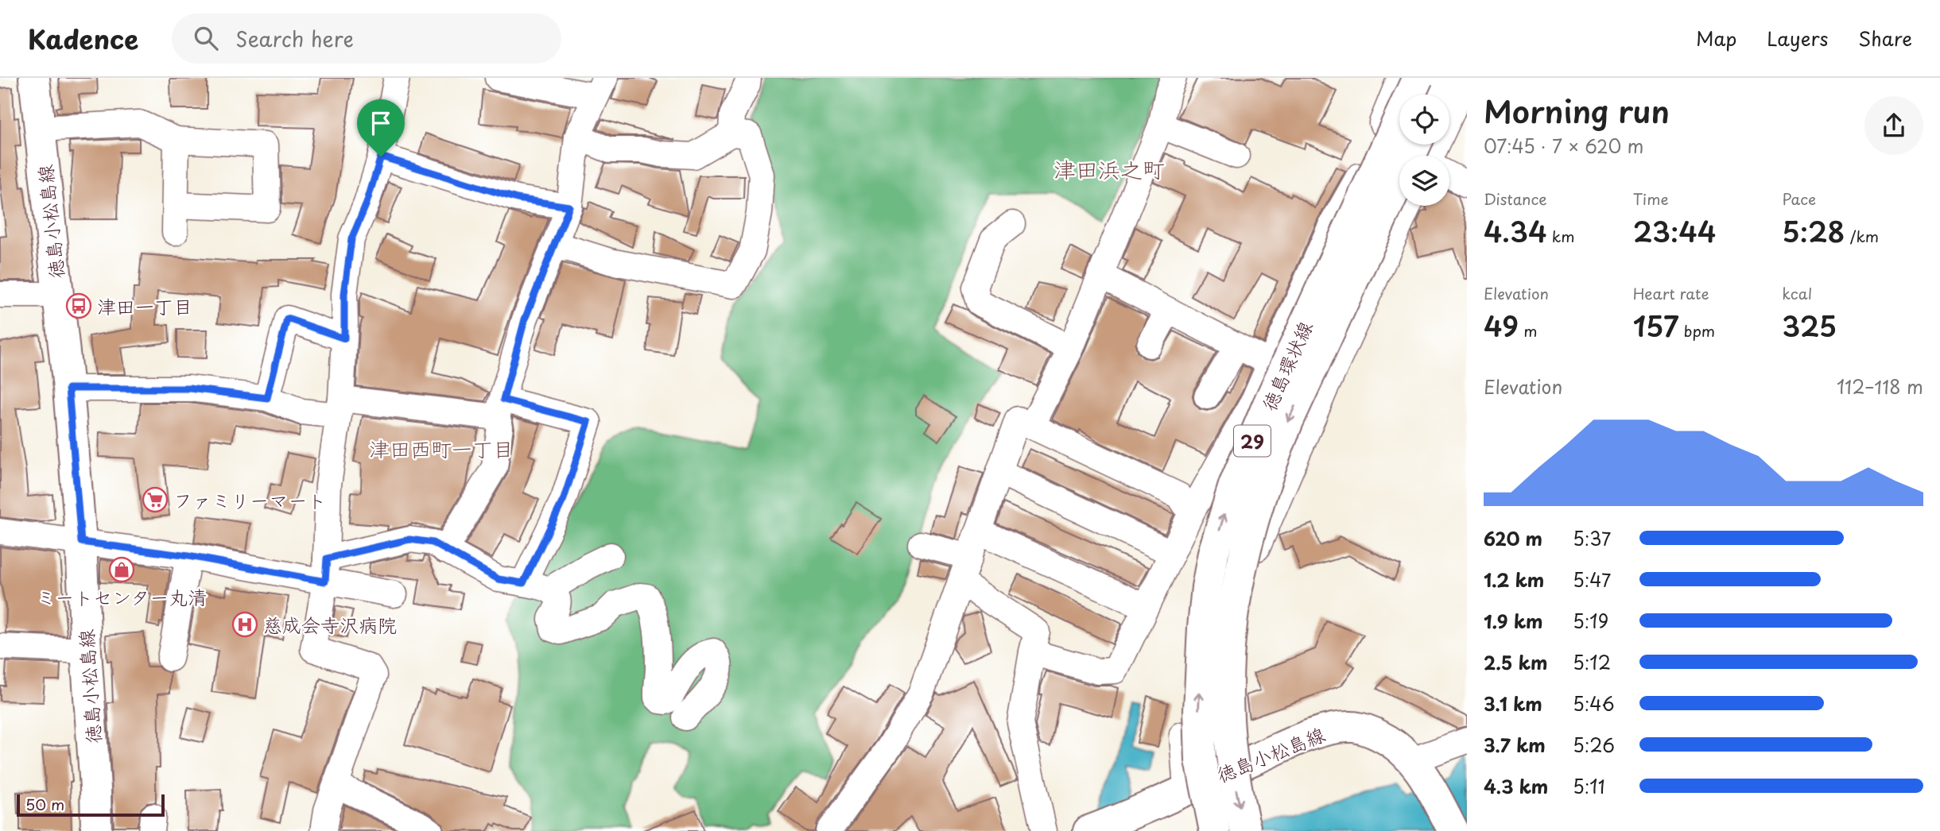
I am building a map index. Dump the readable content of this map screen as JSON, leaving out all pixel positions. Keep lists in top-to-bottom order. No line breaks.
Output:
{"streets":{"main road":["徳島小松島線","徳島環状線","29"]},"districts":["津田浜之町","津田西町一丁目"],"places":{"bus stop":["津田一丁目"],"supermarket":["ファミリーマート"],"shop":["ミートセンター丸清"],"hospital":["慈成会寺沢病院"]},"scale_bar":"50 m","page":{"header":"Kadence","search":"Search here","nav":["Map","Layers","Share"],"heading":["Morning run","07:45 · 7 × 620 m"],"stats":[["Distance","4.34 km"],["Time","23:44"],["Pace","5:28 /km"],["Elevation","49 m"],["Heart rate","157 bpm"],["kcal","325"]],"chart":["Elevation","112–118 m"],"list":[{"name":"620 m","note":"5:37"},{"name":"1.2 km","note":"5:47"},{"name":"1.9 km","note":"5:19"},{"name":"2.5 km","note":"5:12"},{"name":"3.1 km","note":"5:46"},{"name":"3.7 km","note":"5:26"},{"name":"4.3 km","note":"5:11"}],"scale":"50 m"}}
